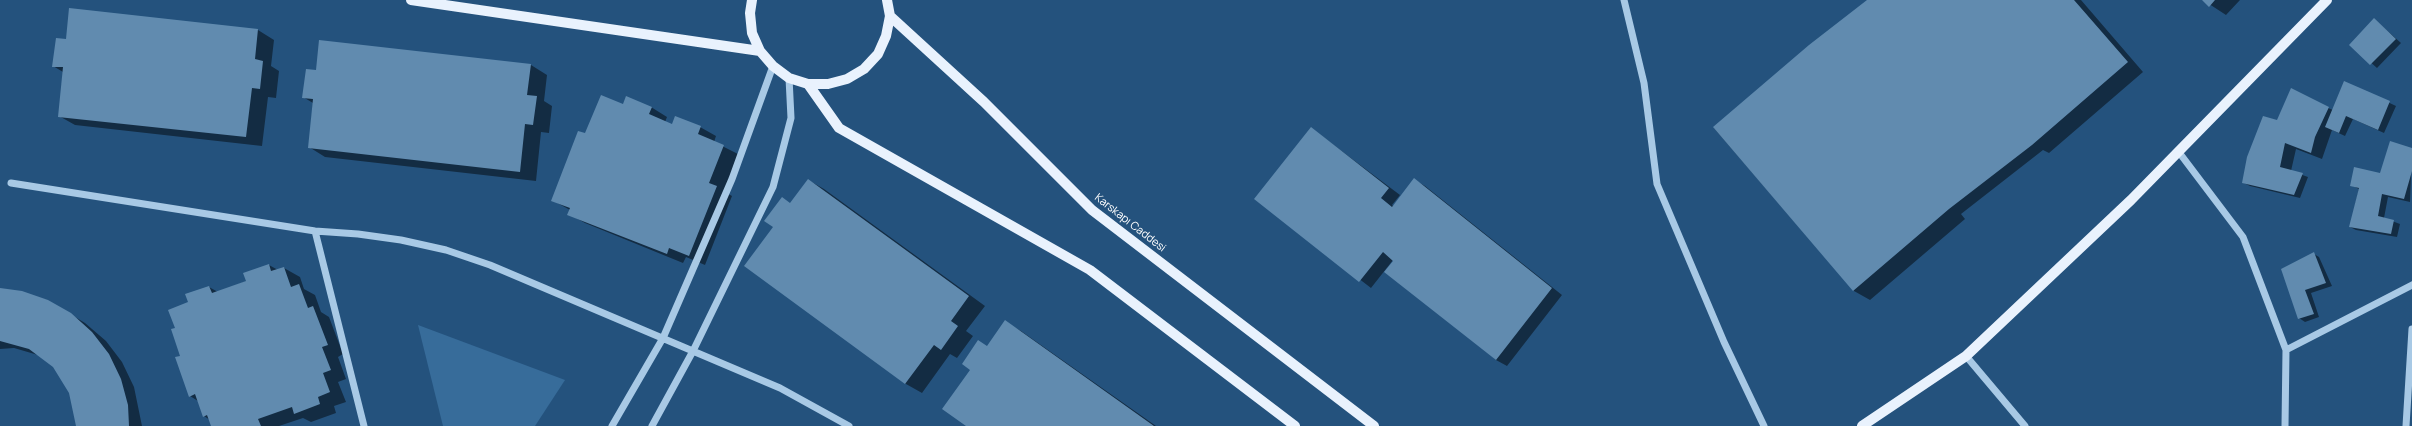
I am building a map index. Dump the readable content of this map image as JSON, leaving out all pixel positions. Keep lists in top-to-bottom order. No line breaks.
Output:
{"streets":{"main road":["Karskapı Caddesi"]}}
